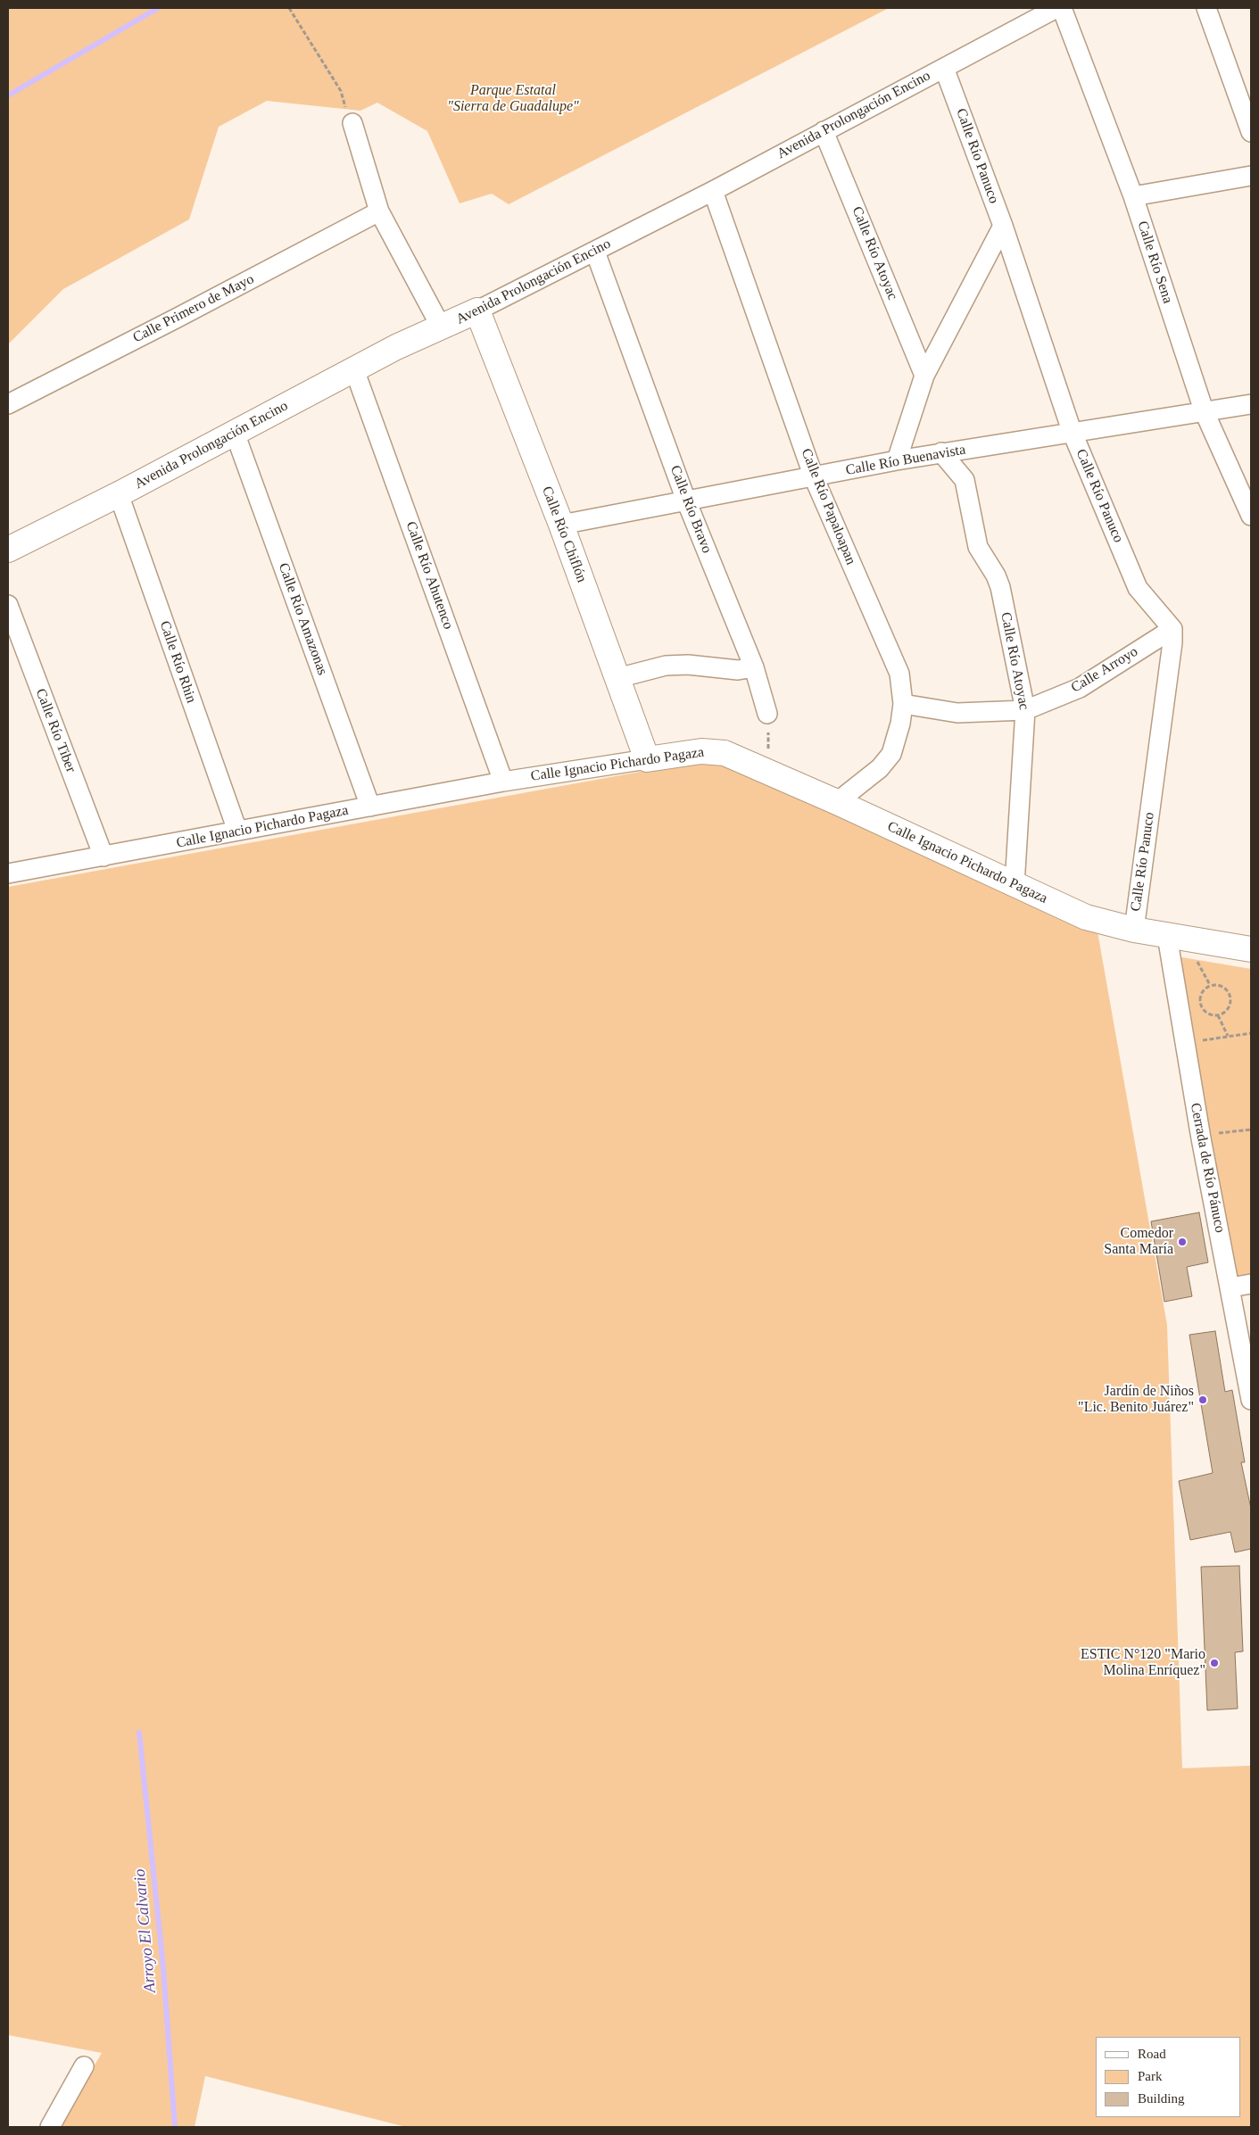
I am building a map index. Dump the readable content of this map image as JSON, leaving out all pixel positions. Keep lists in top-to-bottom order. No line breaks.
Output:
{"streets":{"street":["Avenida Prolongación Encino","Calle Río Panuco","Calle Río Atoyac","Calle Río Sena","Calle Primero de Mayo","Calle Río Buenavista","Calle Río Papaloapan","Calle Río Bravo","Calle Río Chiflón","Calle Río Ahutenco","Calle Río Amazonas","Calle Río Rhin","Calle Arroyo","Calle Río Tiber","Calle Ignacio Pichardo Pagaza","Cerrada de Río Pánuco"]},"crossings":[["Avenida Prolongación Encino","Calle Río Panuco"],["Avenida Prolongación Encino","Calle Río Atoyac"],["Avenida Prolongación Encino","Calle Río Papaloapan"],["Avenida Prolongación Encino","Calle Río Bravo"],["Avenida Prolongación Encino","Calle Río Chiflón"],["Avenida Prolongación Encino","Calle Río Ahutenco"],["Avenida Prolongación Encino","Calle Río Amazonas"],["Avenida Prolongación Encino","Calle Río Rhin"],["Calle Río Panuco","Calle Río Buenavista"],["Calle Río Panuco","Calle Arroyo"],["Calle Río Panuco","Calle Ignacio Pichardo Pagaza"],["Calle Río Atoyac","Calle Río Buenavista"],["Calle Río Atoyac","Calle Arroyo"],["Calle Río Atoyac","Calle Ignacio Pichardo Pagaza"],["Calle Río Sena","Calle Río Buenavista"],["Calle Río Buenavista","Calle Río Papaloapan"],["Calle Río Buenavista","Calle Río Bravo"],["Calle Río Buenavista","Calle Río Chiflón"],["Calle Río Papaloapan","Calle Arroyo"],["Calle Río Papaloapan","Calle Ignacio Pichardo Pagaza"],["Calle Río Chiflón","Calle Ignacio Pichardo Pagaza"],["Calle Río Ahutenco","Calle Ignacio Pichardo Pagaza"],["Calle Río Amazonas","Calle Ignacio Pichardo Pagaza"],["Calle Río Rhin","Calle Ignacio Pichardo Pagaza"],["Calle Río Tiber","Calle Ignacio Pichardo Pagaza"],["Calle Ignacio Pichardo Pagaza","Cerrada de Río Pánuco"]],"water":["Arroyo El Calvario"],"parks":["Parque Estatal \"Sierra de Guadalupe\""],"places":["Comedor Santa María","Jardín de Niños \"Lic. Benito Juárez\"","ESTIC N°120 \"Mario Molina Enríquez\""],"legend":["Road","Park","Building"]}
